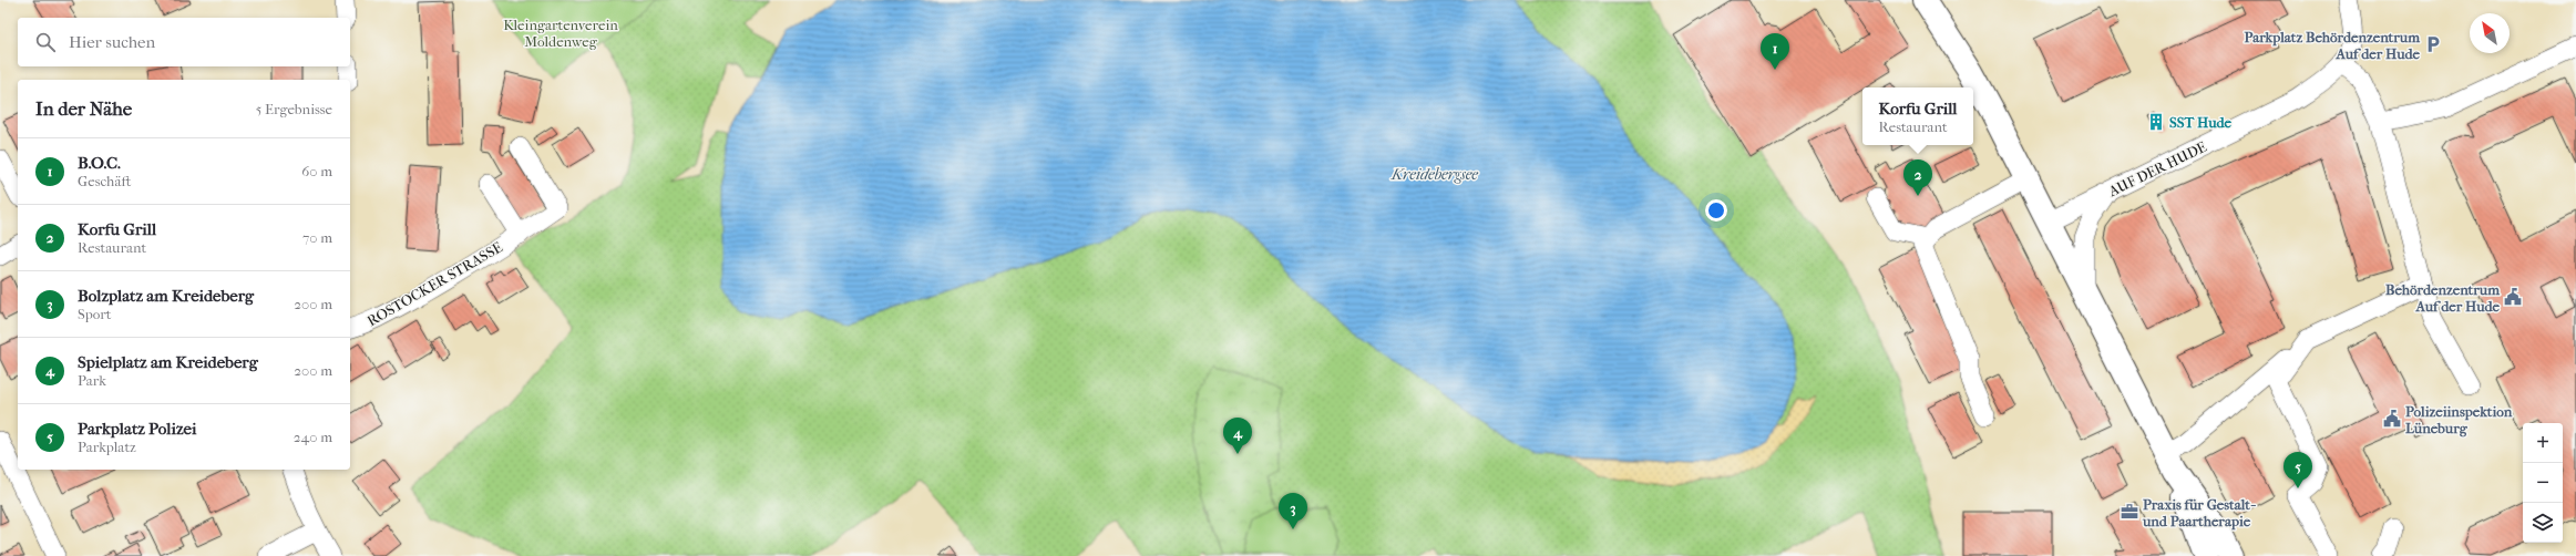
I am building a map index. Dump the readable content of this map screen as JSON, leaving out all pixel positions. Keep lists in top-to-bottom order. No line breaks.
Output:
{"streets":{"street":["AUF DER HUDE","ROSTOCKER STRASSE"]},"water":["Kreidebergsee"],"parks":["Kleingartenverein Moldenweg"],"places":{"parking":["Parkplatz Behördenzentrum Auf der Hude"],"building":["SST Hude"],"public building":["Behördenzentrum Auf der Hude","Polizeiinspektion Lüneburg"],"office":["Praxis für Gestalt- und Paartherapie"]},"north":"top left","page":{"search":"Hier suchen","pins":["1","2","4","5","3"],"heading":["In der Nähe","5 Ergebnisse"],"popup":["Korfu Grill","Restaurant"],"list":[{"mark":"1","name":"B.O.C.","note":"Geschäft","value":"60 m"},{"mark":"2","name":"Korfu Grill","note":"Restaurant","value":"70 m"},{"mark":"3","name":"Bolzplatz am Kreideberg","note":"Sport","value":"200 m"},{"mark":"4","name":"Spielplatz am Kreideberg","note":"Park","value":"200 m"},{"mark":"5","name":"Parkplatz Polizei","note":"Parkplatz","value":"240 m"}],"map_buttons":["+","−"]}}
